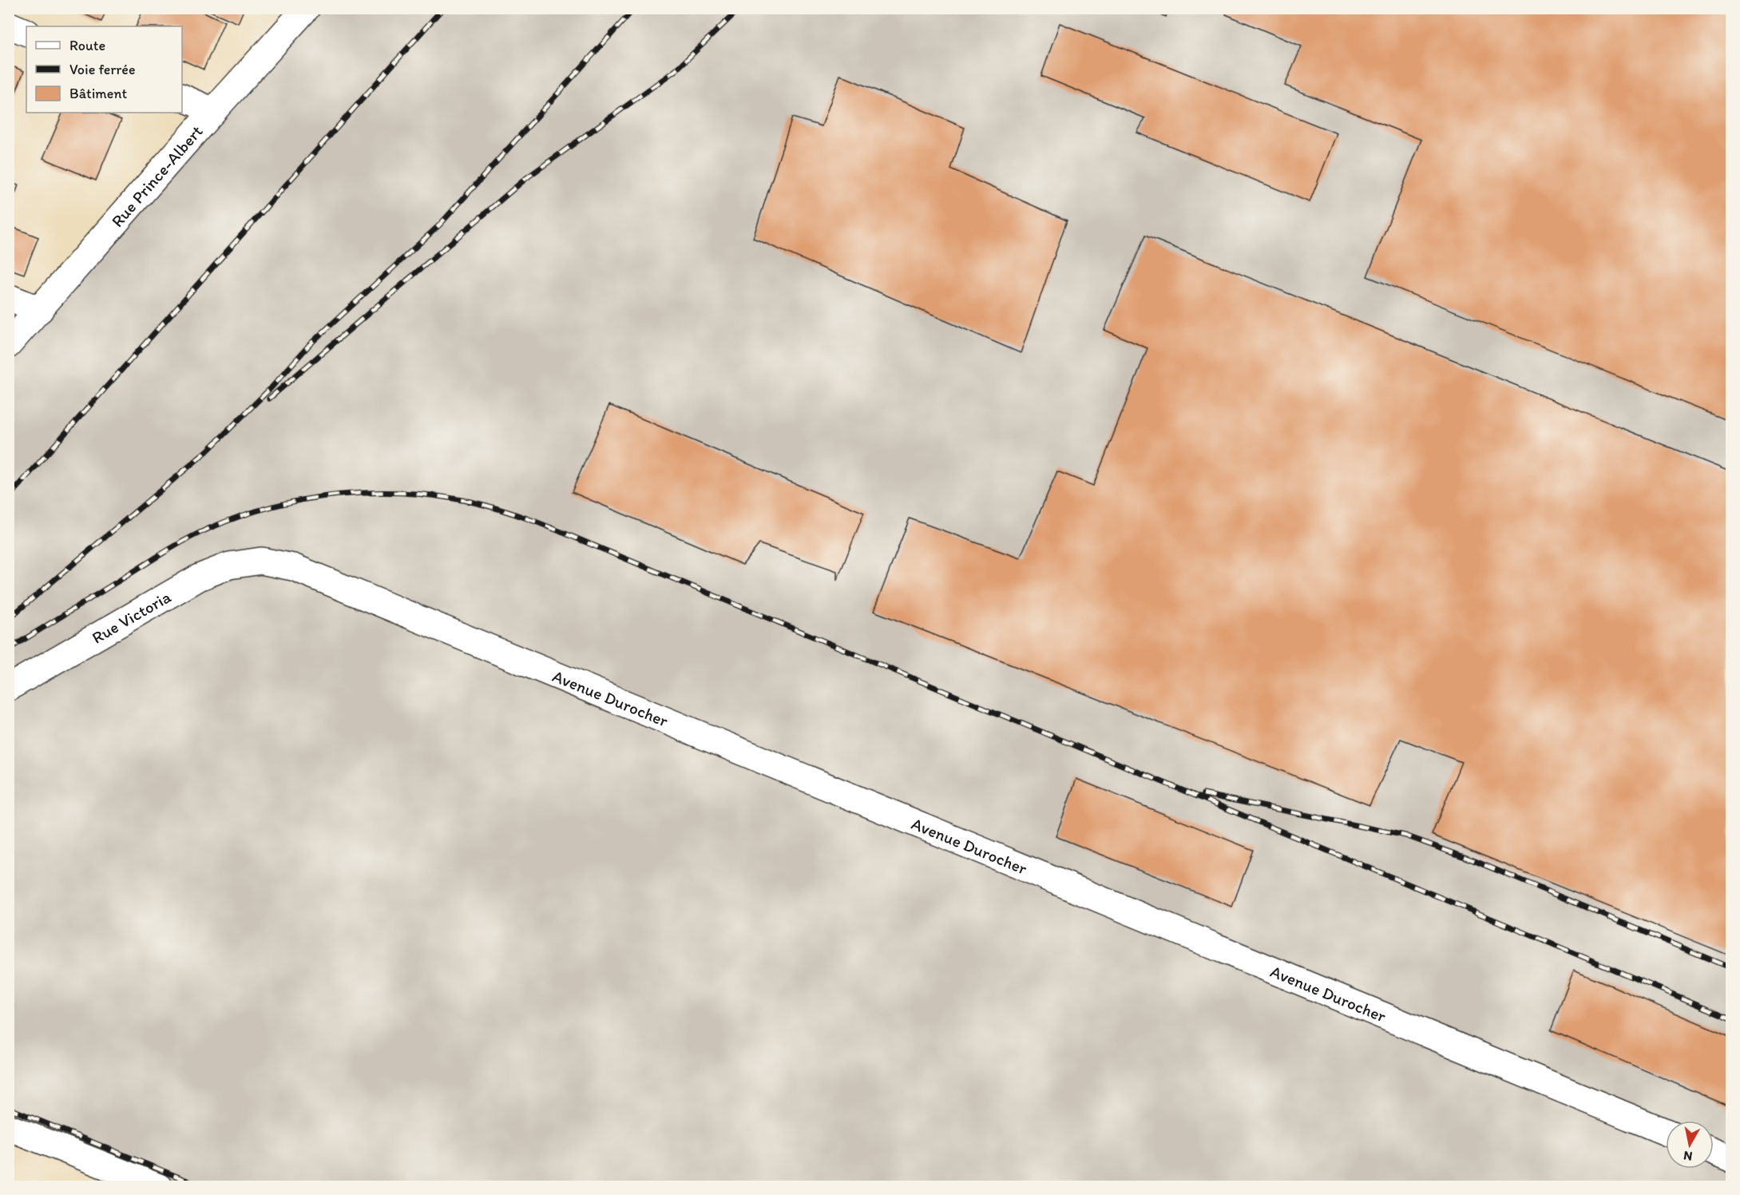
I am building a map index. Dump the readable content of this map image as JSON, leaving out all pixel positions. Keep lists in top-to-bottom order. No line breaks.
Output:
{"streets":{"street":["Rue Prince-Albert","Rue Victoria","Avenue Durocher"]},"crossings":[["Rue Victoria","Avenue Durocher"]],"legend":["Route","Voie ferrée","Bâtiment"],"north":"bottom"}
